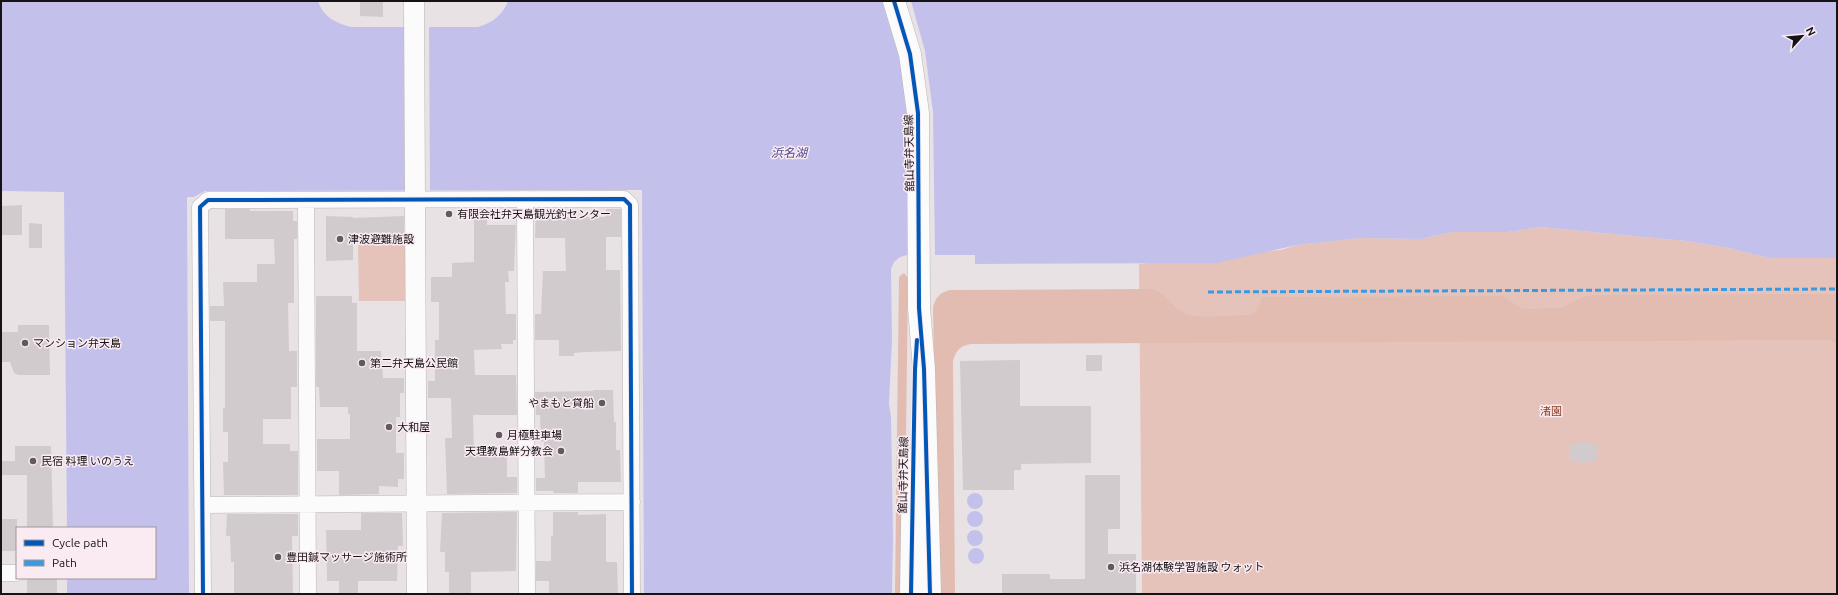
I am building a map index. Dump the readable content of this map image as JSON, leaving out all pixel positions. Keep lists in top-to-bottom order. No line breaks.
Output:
{"streets":{"main road":["舘山寺弁天島線"]},"water":["浜名湖"],"parks":["渚園"],"places":["有限会社弁天島観光釣センター","津波避難施設","マンション弁天島","第二弁天島公民館","やまもと貸船","大和屋","月極駐車場","天理教島鮮分教会","民宿 料理 いのうえ","豊田鍼マッサージ施術所","浜名湖体験学習施設 ウォット"],"legend":["Cycle path","Path"],"north":"top right"}
